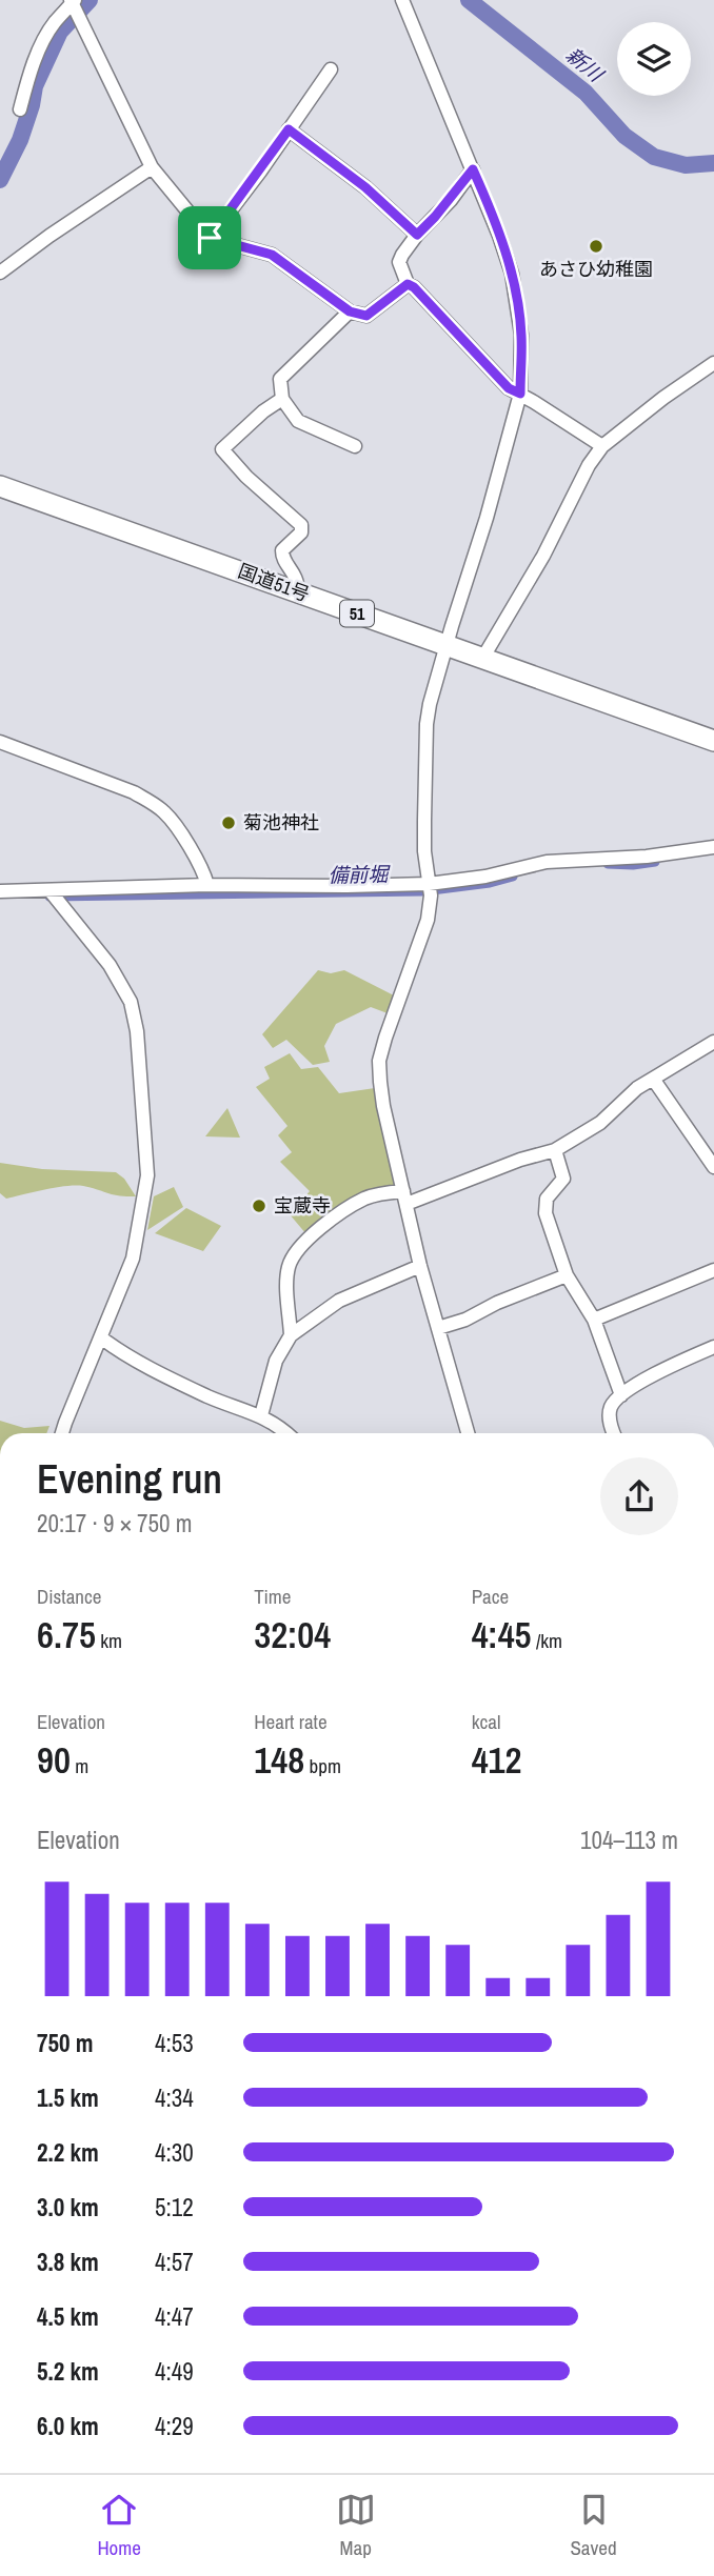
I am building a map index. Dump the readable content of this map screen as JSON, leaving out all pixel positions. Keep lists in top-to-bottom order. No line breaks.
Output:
{"streets":{"highway":["国道51号","51"]},"water":["新川","備前堀"],"places":["あさひ幼稚園","菊池神社","宝蔵寺"],"page":{"heading":["Evening run","20:17 · 9 × 750 m"],"stats":[["Distance","6.75 km"],["Time","32:04"],["Pace","4:45 /km"],["Elevation","90 m"],["Heart rate","148 bpm"],["kcal","412"]],"chart":["Elevation","104–113 m"],"list":[{"name":"750 m","note":"4:53"},{"name":"1.5 km","note":"4:34"},{"name":"2.2 km","note":"4:30"},{"name":"3.0 km","note":"5:12"},{"name":"3.8 km","note":"4:57"},{"name":"4.5 km","note":"4:47"},{"name":"5.2 km","note":"4:49"},{"name":"6.0 km","note":"4:29"}],"tabs":["Home","Map","Saved"]}}
